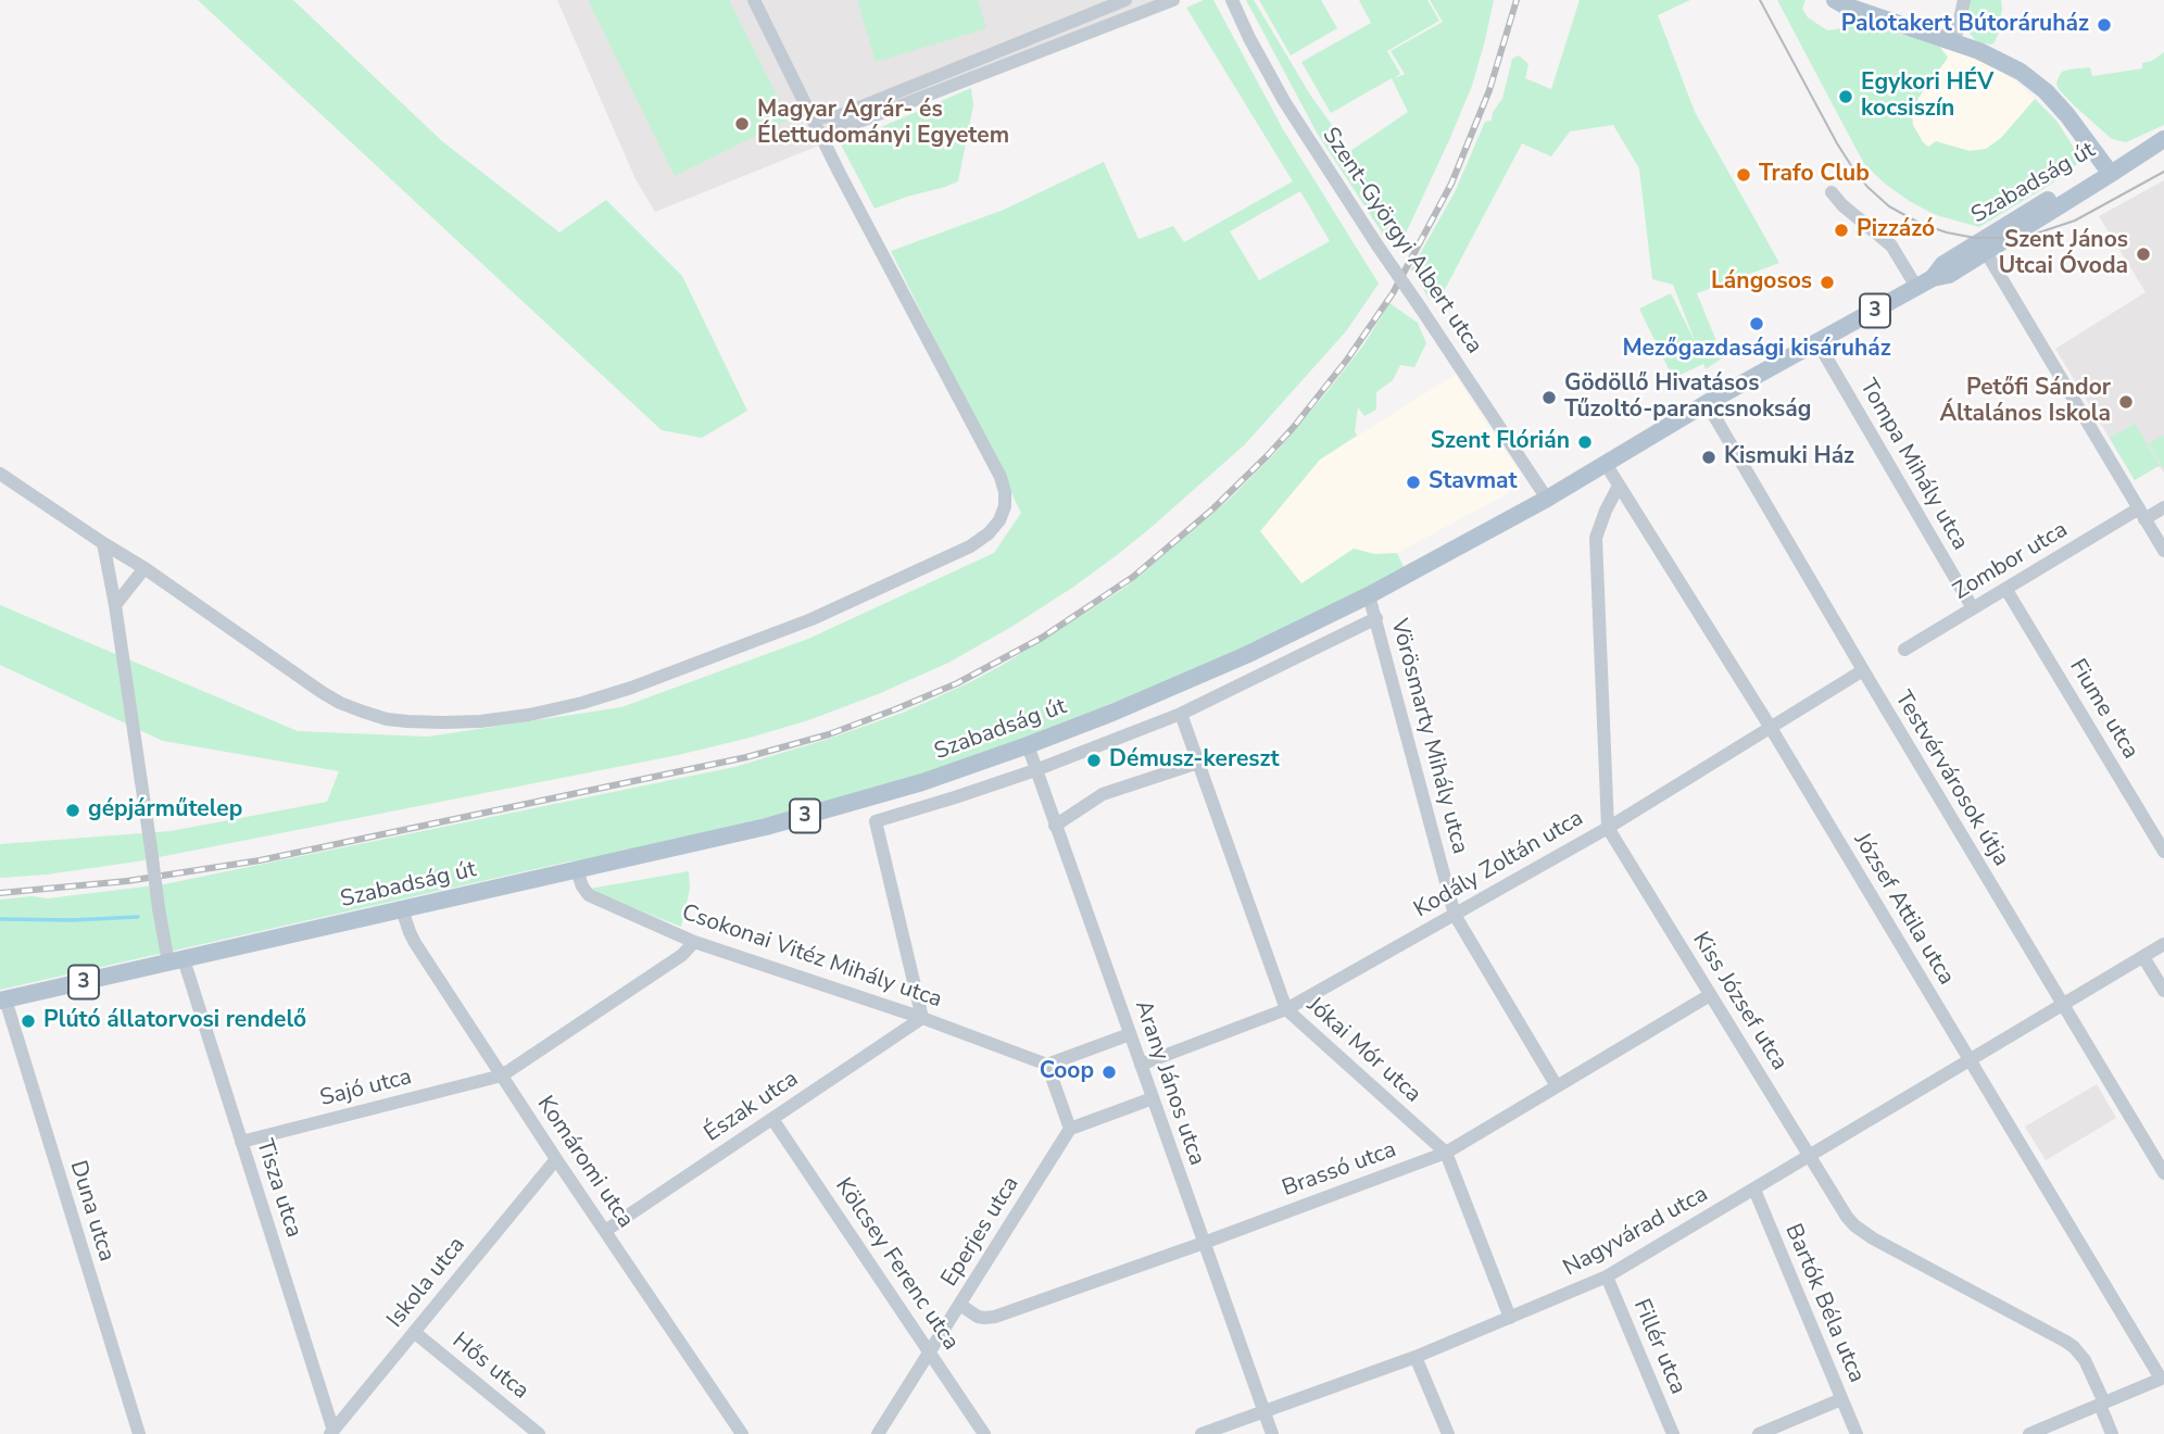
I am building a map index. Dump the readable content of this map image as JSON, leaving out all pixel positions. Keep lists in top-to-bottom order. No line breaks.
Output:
{"streets":{"main road":["Szabadság út","3"],"street":["Szent-Györgyi Albert utca","Tompa Mihály utca","Zombor utca","Fiume utca","Vörösmarty Mihály utca","Testvérvárosok útja","Kodály Zoltán utca","József Attila utca","Csokonai Vitéz Mihály utca","Kiss József utca","Jókai Mór utca","Arany János utca","Sajó utca","Észak utca","Komáromi utca","Brassó utca","Tisza utca","Duna utca","Eperjes utca","Nagyvárad utca","Kölcsey Ferenc utca","Iskola utca","Bartók Béla utca","Fillér utca","Hős utca"]},"crossings":[["Szabadság út","Szent-Györgyi Albert utca"],["Szabadság út","Tompa Mihály utca"],["Szabadság út","Vörösmarty Mihály utca"],["Szabadság út","Testvérvárosok útja"],["Szabadság út","József Attila utca"],["Szabadság út","Csokonai Vitéz Mihály utca"],["Szabadság út","Jókai Mór utca"],["Szabadság út","Arany János utca"],["Szabadság út","Észak utca"],["Szabadság út","Komáromi utca"],["Szabadság út","Tisza utca"],["Szabadság út","Duna utca"],["Tompa Mihály utca","Zombor utca"],["Zombor utca","Fiume utca"],["Vörösmarty Mihály utca","Kodály Zoltán utca"],["Vörösmarty Mihály utca","Brassó utca"],["Testvérvárosok útja","Kodály Zoltán utca"],["Testvérvárosok útja","Nagyvárad utca"],["Kodály Zoltán utca","József Attila utca"],["Kodály Zoltán utca","Kiss József utca"],["Kodály Zoltán utca","Jókai Mór utca"],["Kodály Zoltán utca","Arany János utca"],["József Attila utca","Kiss József utca"],["József Attila utca","Nagyvárad utca"],["Csokonai Vitéz Mihály utca","Sajó utca"],["Csokonai Vitéz Mihály utca","Észak utca"],["Kiss József utca","Brassó utca"],["Kiss József utca","Nagyvárad utca"],["Jókai Mór utca","Brassó utca"],["Jókai Mór utca","Nagyvárad utca"],["Arany János utca","Brassó utca"],["Arany János utca","Nagyvárad utca"],["Sajó utca","Komáromi utca"],["Sajó utca","Tisza utca"],["Észak utca","Komáromi utca"],["Észak utca","Kölcsey Ferenc utca"],["Komáromi utca","Iskola utca"],["Brassó utca","Eperjes utca"],["Tisza utca","Iskola utca"],["Eperjes utca","Kölcsey Ferenc utca"],["Nagyvárad utca","Bartók Béla utca"],["Nagyvárad utca","Fillér utca"],["Iskola utca","Hős utca"]],"places":["Palotakert Bútoráruház","Egykori HÉV kocsiszín","Magyar Agrár- és Élettudományi Egyetem","Trafo Club","Pizzázó","Szent János Utcai Óvoda","Lángosos","Mezőgazdasági kisáruház","Gödöllő Hivatásos Tűzoltó-parancsnokság","Petőfi Sándor Általános Iskola","Szent Flórián","Kismuki Ház","Stavmat","Démusz-kereszt","gépjárműtelep","Plútó állatorvosi rendelő","Coop"]}
